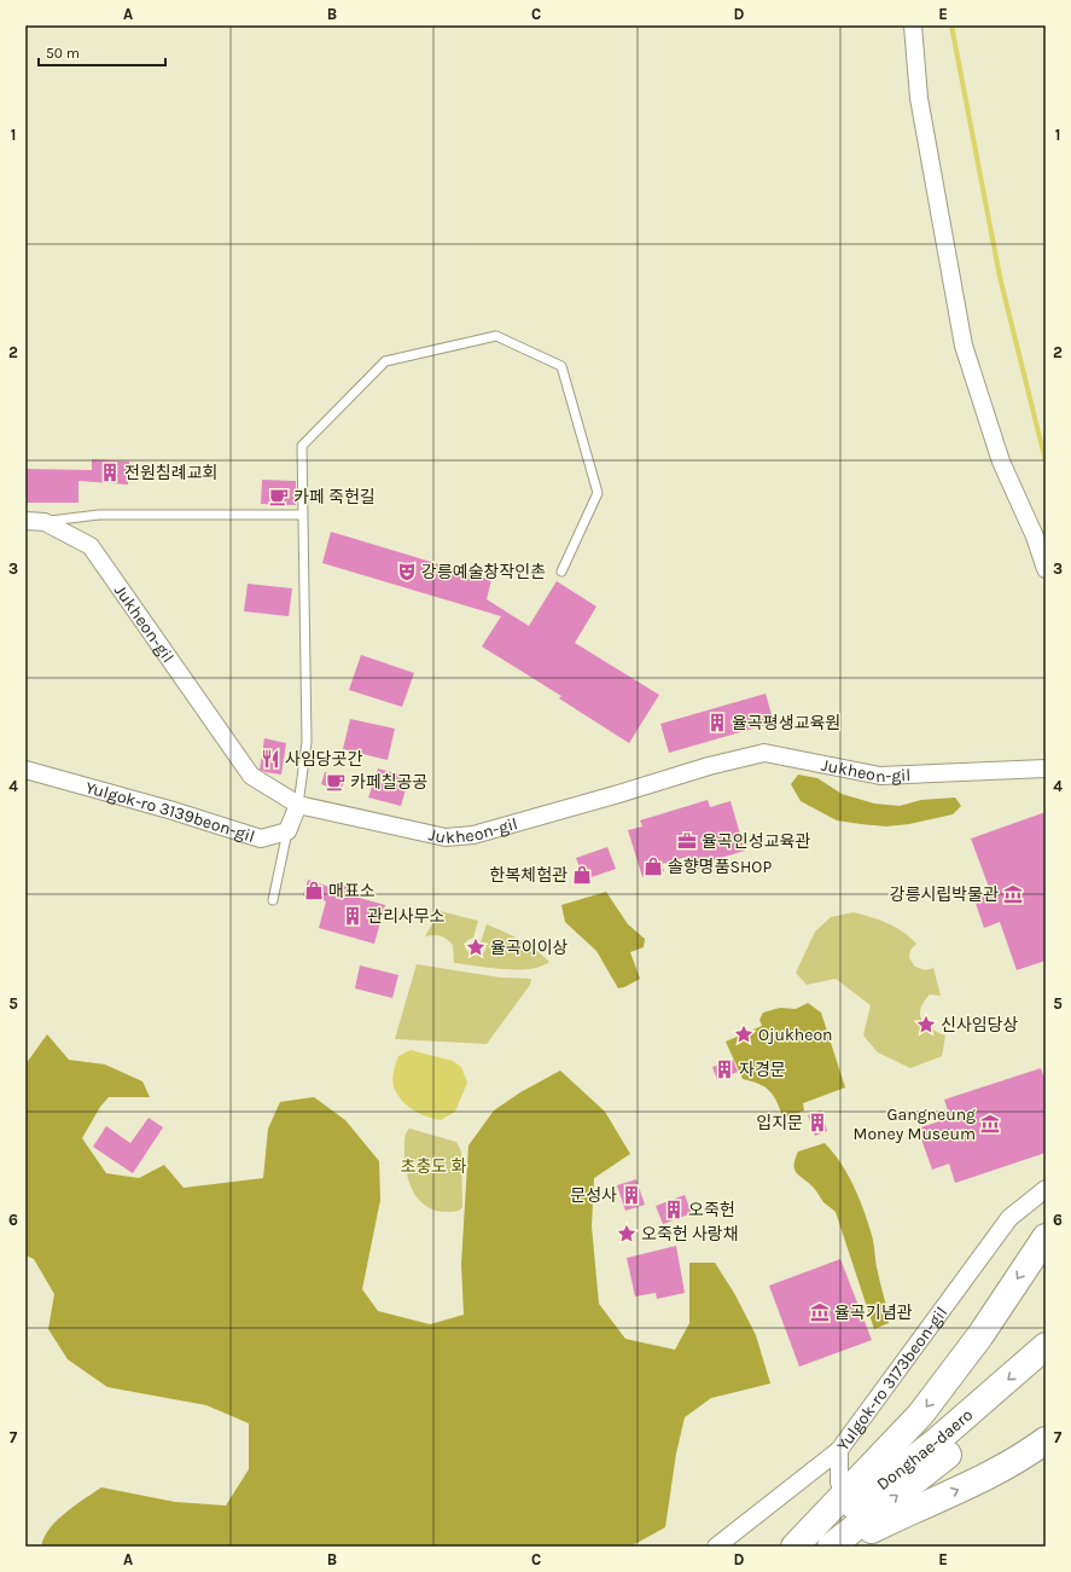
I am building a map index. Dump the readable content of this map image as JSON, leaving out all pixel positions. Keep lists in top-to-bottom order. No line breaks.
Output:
{"streets":{"main road":["Donghae-daero"],"street":["Jukheon-gil","Yulgok-ro 3139beon-gil","Yulgok-ro 3173beon-gil"]},"parks":["초충도 화"],"places":{"building":["전원침례교회","율곡평생교육원","관리사무소","자경문","입지문","문성사","오죽헌"],"cafe":["카페 죽헌길","카페칠공공"],"theatre":["강릉예술창작인촌"],"restaurant":["사임당곳간"],"office":["율곡인성교육관"],"shop":["솔향명품SHOP","한복체험관","매표소"],"museum":["강릉시립박물관","Gangneung Money Museum","율곡기념관"],"place":["율곡이이상","신사임당상","Ojukheon","오죽헌 사랑채"]},"scale_bar":"50 m","grid":{"columns":["A","B","C","D","E"],"rows":["1","2","3","4","5","6","7"]}}
